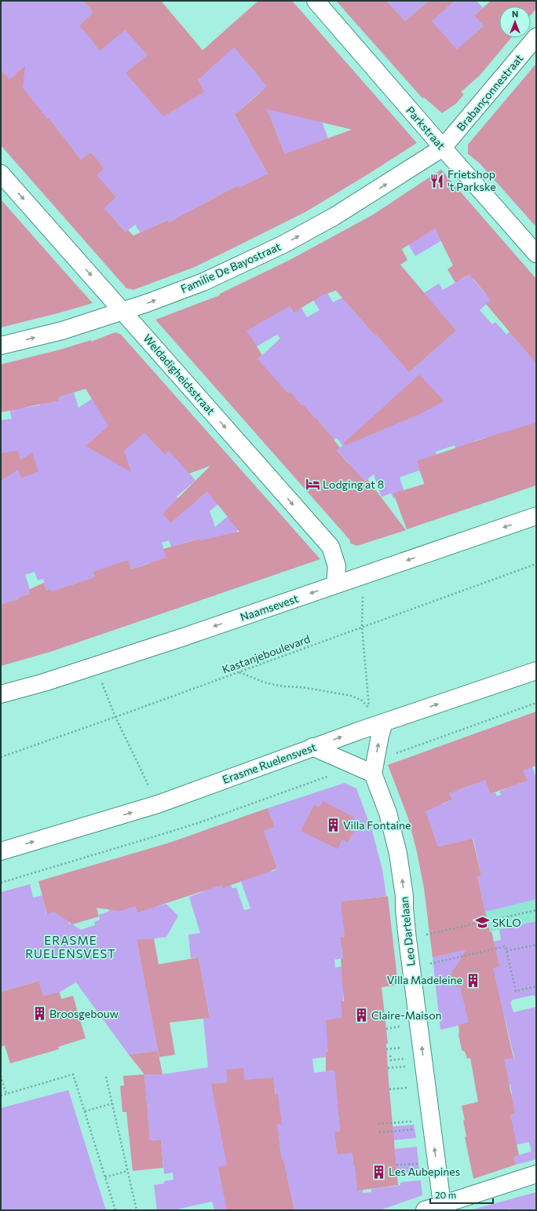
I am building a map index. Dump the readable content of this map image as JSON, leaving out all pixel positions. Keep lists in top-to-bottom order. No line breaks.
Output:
{"streets":{"street":["Brabançonnestraat","Parkstraat","Familie De Bayostraat","Weldadigheidsstraat","Naamsevest","Erasme Ruelensvest","Leo Dartelaan"],"path":["Kastanjeboulevard"]},"crossings":[["Brabançonnestraat","Parkstraat"],["Brabançonnestraat","Familie De Bayostraat"],["Parkstraat","Familie De Bayostraat"],["Familie De Bayostraat","Weldadigheidsstraat"],["Weldadigheidsstraat","Naamsevest"]],"one_way":["Familie De Bayostraat","Weldadigheidsstraat","Naamsevest","Erasme Ruelensvest","Leo Dartelaan"],"districts":["ERASME RUELENSVEST"],"places":{"restaurant":["Frietshop 't Parkske"],"hotel":["Lodging at 8"],"building":["Villa Fontaine","Villa Madeleine","Broosgebouw","Claire-Maison","Les Aubepines"],"school or university":["SKLO"]},"scale_bar":"20 m","north":"top"}
